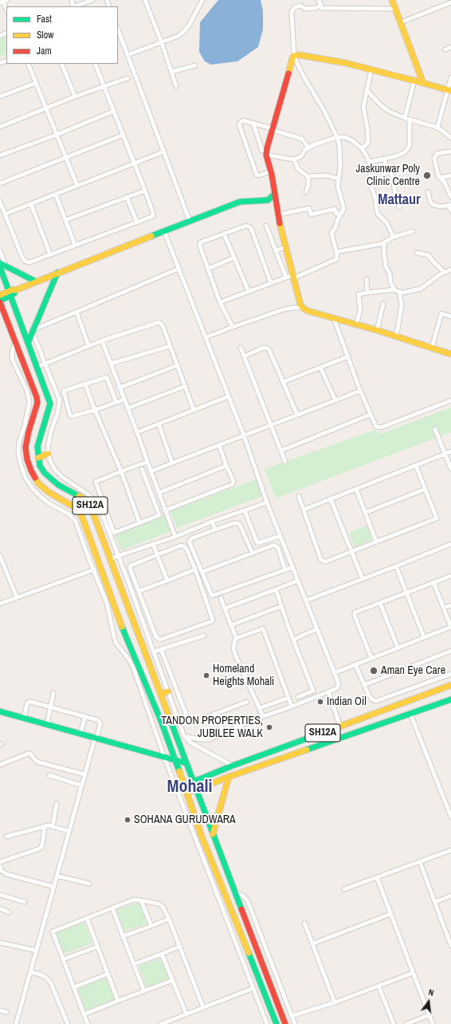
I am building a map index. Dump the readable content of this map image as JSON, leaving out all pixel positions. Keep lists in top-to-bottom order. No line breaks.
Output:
{"streets":{"main road":["SH12A"]},"districts":["Mattaur","Mohali"],"places":["Jaskunwar Poly Clinic Centre","Aman Eye Care","Homeland Heights Mohali","Indian Oil","TANDON PROPERTIES, JUBILEE WALK","SOHANA GURUDWARA"],"legend":["Fast","Slow","Jam"],"north":"top"}
